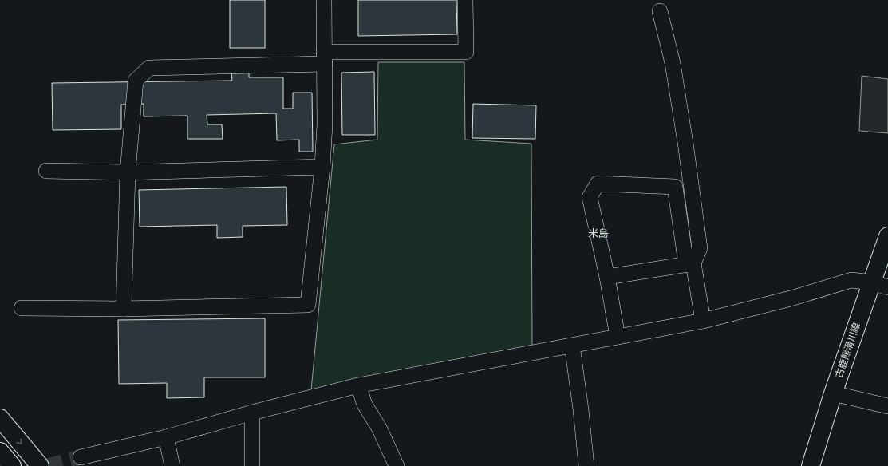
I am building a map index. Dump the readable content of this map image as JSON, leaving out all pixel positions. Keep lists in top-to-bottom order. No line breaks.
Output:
{"streets":{"main road":["古鹿熊滑川線"]},"districts":["米島"]}
